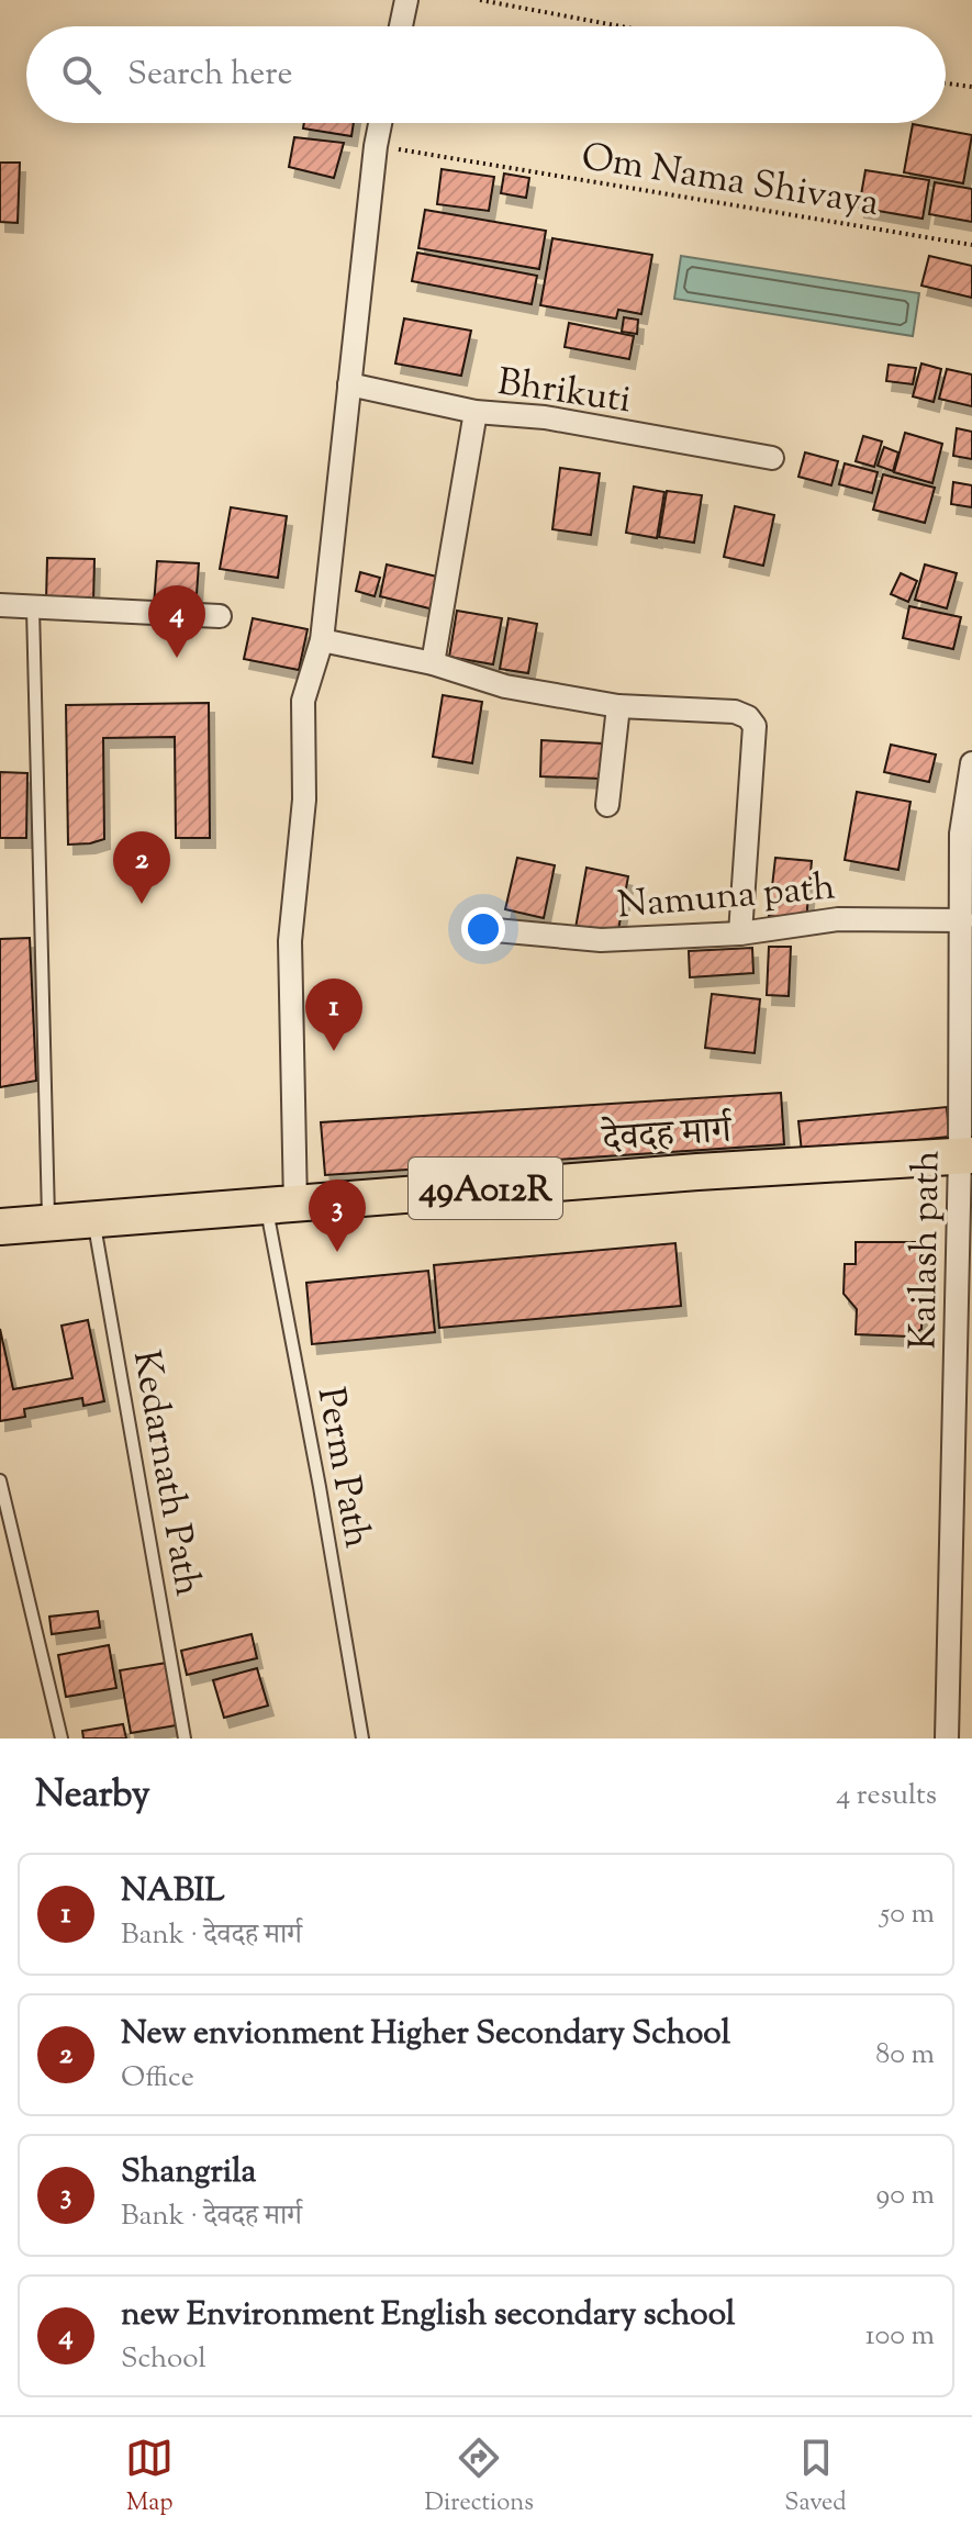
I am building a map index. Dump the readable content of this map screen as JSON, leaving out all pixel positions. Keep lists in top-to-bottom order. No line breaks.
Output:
{"streets":{"main road":["देवदह मार्ग","49A012R"],"street":["Bhrikuti","Namuna path","Kailash path"],"lane":["Perm Path","Kedarnath Path"],"path":["Om Nama Shivaya"]},"crossings":[["Namuna path","Kailash path"],["देवदह मार्ग","Kailash path"],["देवदह मार्ग","Perm Path"],["देवदह मार्ग","Kedarnath Path"]],"page":{"search":"Search here","pins":["4","2","1","3"],"heading":["Nearby","4 results"],"list":[{"mark":"1","name":"NABIL","note":"Bank · देवदह मार्ग","value":"50 m"},{"mark":"2","name":"New envionment Higher Secondary School","note":"Office","value":"80 m"},{"mark":"3","name":"Shangrila","note":"Bank · देवदह मार्ग","value":"90 m"},{"mark":"4","name":"new Environment English secondary school","note":"School","value":"100 m"}],"nav":["Map","Directions","Saved"]}}
